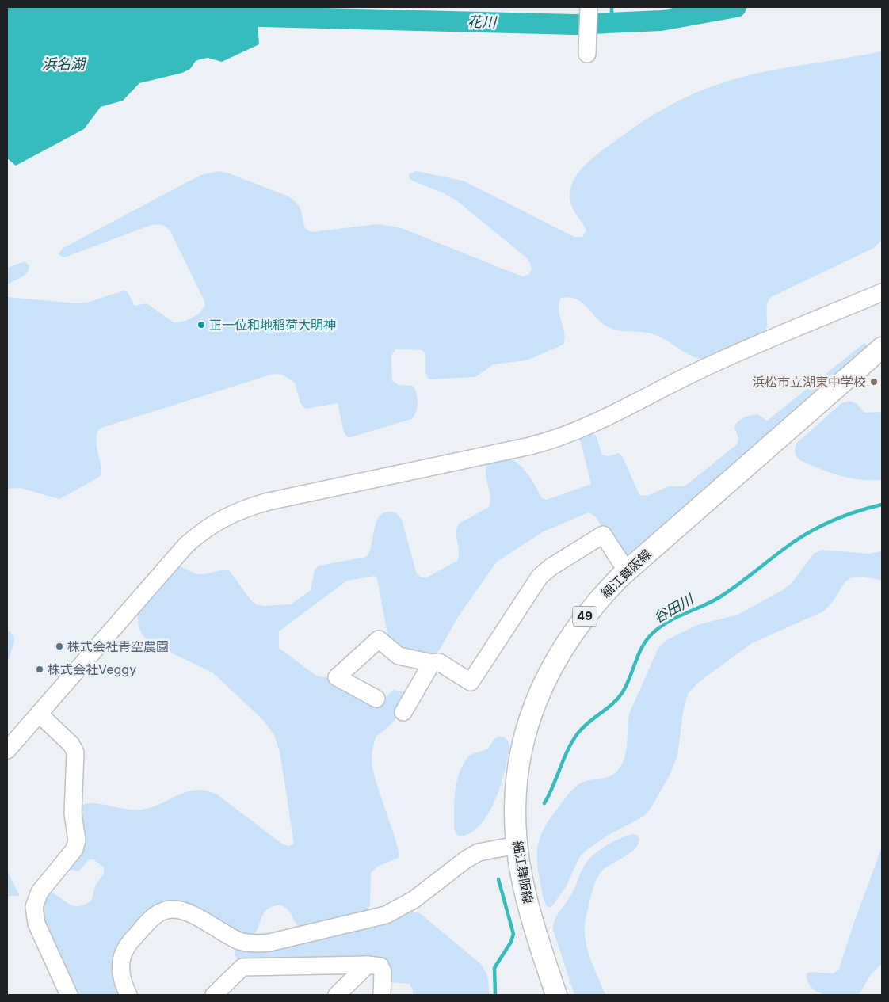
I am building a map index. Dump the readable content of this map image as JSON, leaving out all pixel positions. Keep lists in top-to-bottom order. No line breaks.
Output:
{"streets":{"main road":["細江舞阪線","49"]},"water":["花川","浜名湖","谷田川"],"places":["正一位和地稲荷大明神","浜松市立湖東中学校","株式会社青空農園","株式会社Veggy"]}
